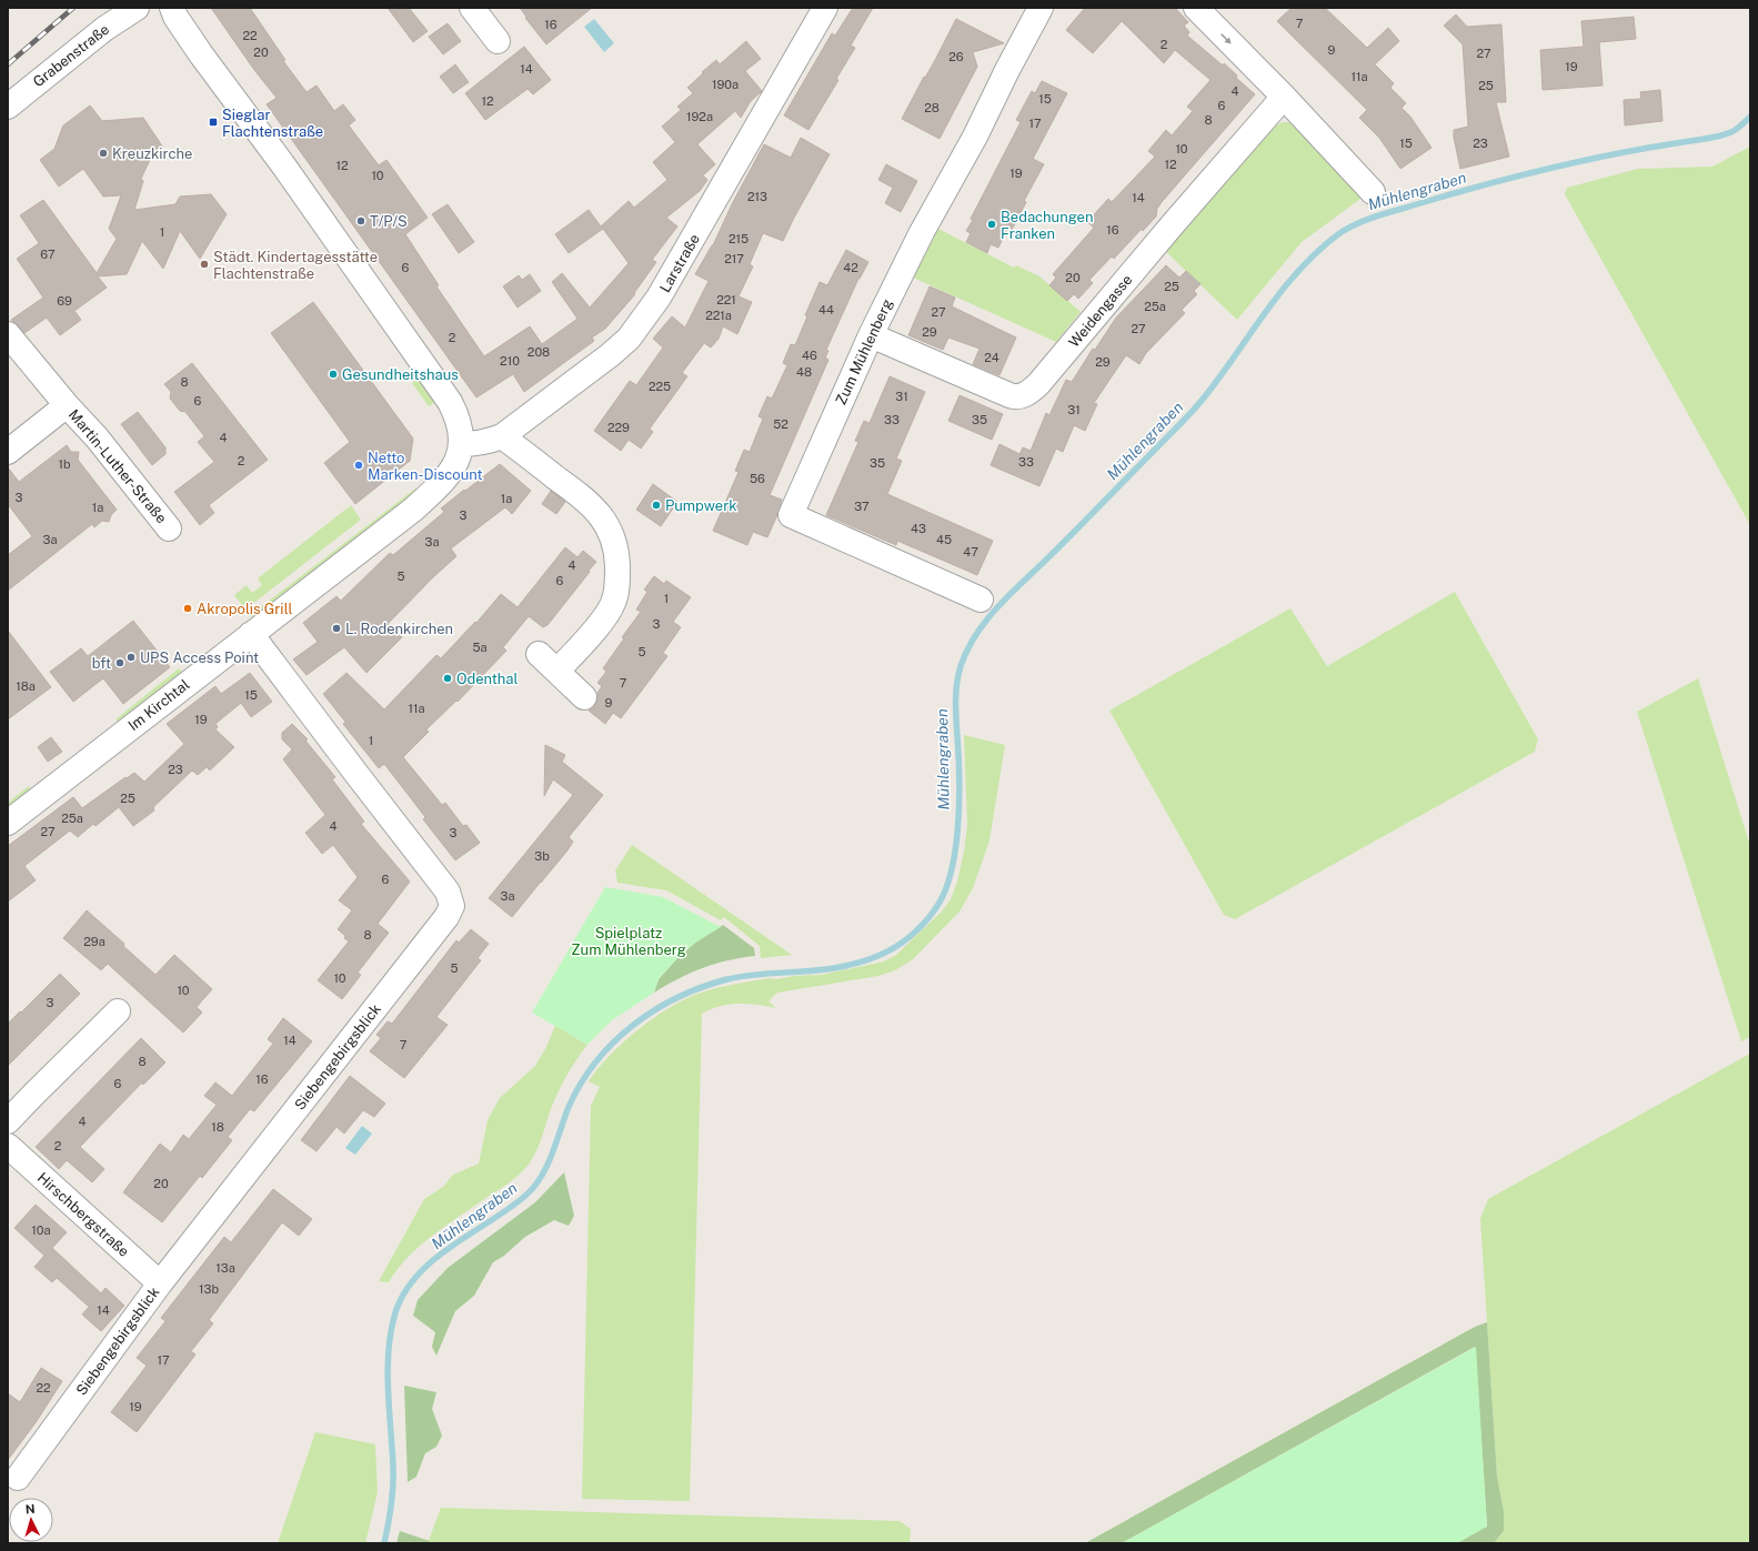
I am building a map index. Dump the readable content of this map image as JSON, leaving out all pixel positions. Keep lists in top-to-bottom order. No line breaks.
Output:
{"streets":{"street":["Grabenstraße","Larstraße","Weidengasse","Zum Mühlenberg","Martin-Luther-Straße","Im Kirchtal","Siebengebirgsblick","Hirschbergstraße"]},"crossings":[["Larstraße","Im Kirchtal"],["Weidengasse","Zum Mühlenberg"],["Im Kirchtal","Siebengebirgsblick"],["Siebengebirgsblick","Hirschbergstraße"]],"water":["Mühlengraben"],"parks":["Spielplatz Zum Mühlenberg"],"places":{"transit":["Sieglar Flachtenstraße"],"other":["Kreuzkirche","T/P/S","Bedachungen Franken","Städt. Kindertagesstätte Flachtenstraße","Gesundheitshaus","Netto Marken-Discount","Pumpwerk","Akropolis Grill","L. Rodenkirchen","UPS Access Point","bft","Odenthal"]},"house_numbers":["7","16","22","2","9","20","27","26","19","14","11a","190a","25","4","15","12","6","28","192a","8","17","15","23","10","12","12","19","10","213","14","16","1","215","67","217","6","42","20","25","221","69","25a","44","27","221a","27","29","2","208","46","24","210","29","48","8","225","31","6","31","33","35","52","229","4","2","33","35","1b","56","3","1a","37","1a","3","43","3a","45","3a","47","4","5","6","1","3","5a","5","7","18a","15","9","11a","19","1","23","25","25a","4","27","3","3b","6","3a","8","29a","5","10","10","3","14","7","8","16","6","4","18","2","20","10a","13a","13b","14","17","22","19"],"north":"top"}
